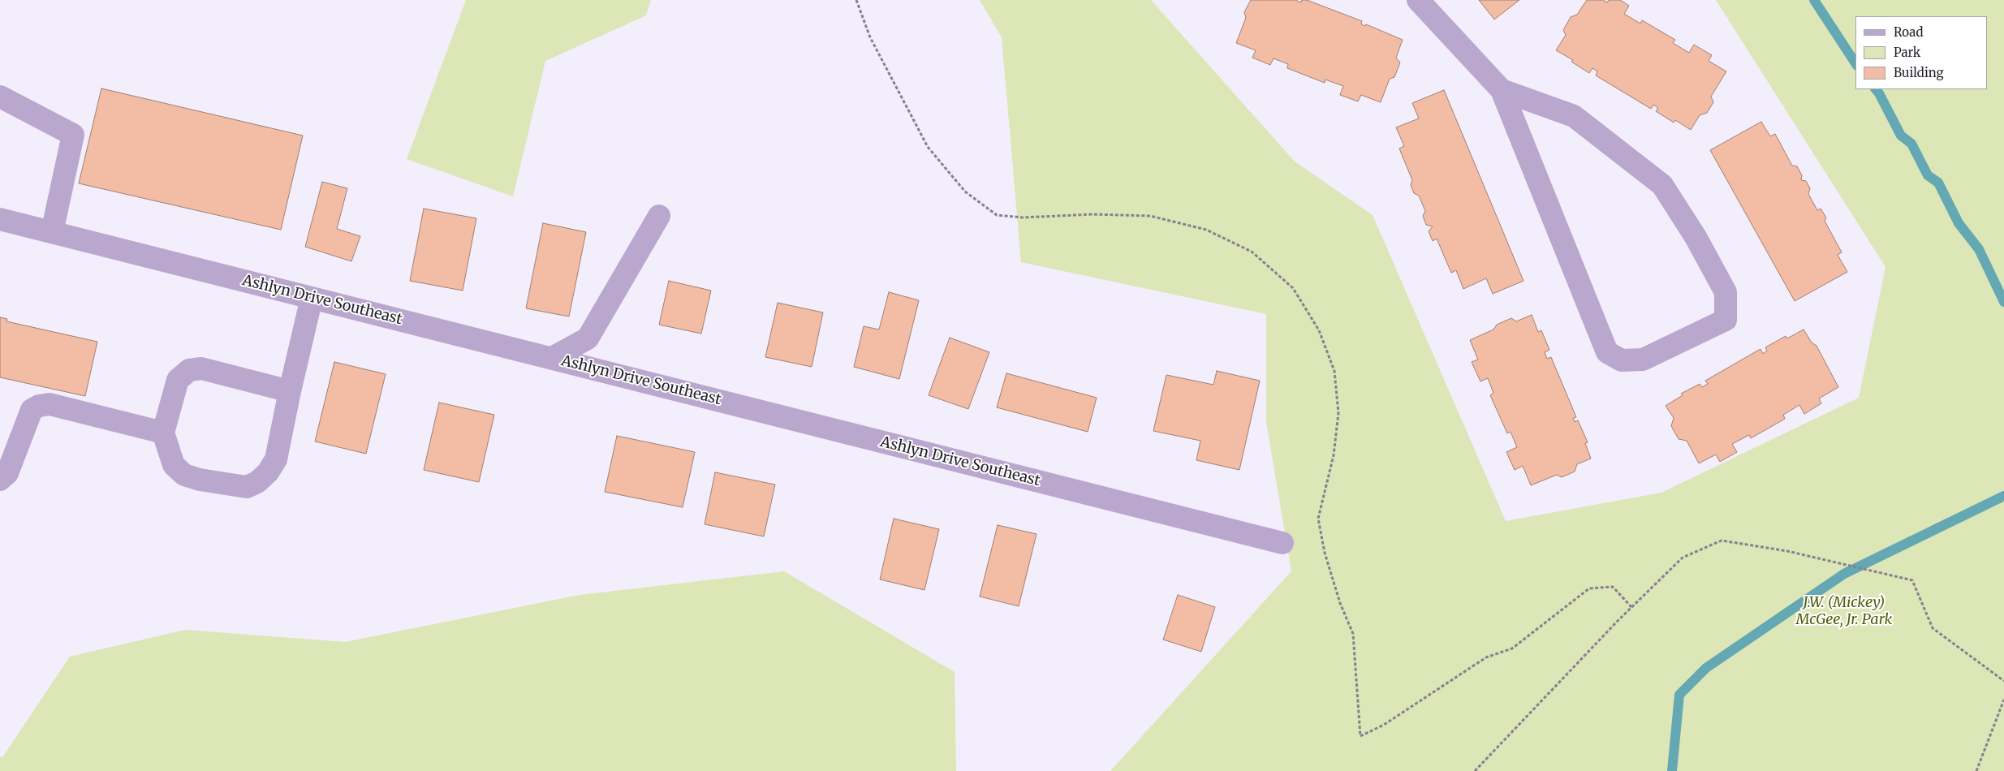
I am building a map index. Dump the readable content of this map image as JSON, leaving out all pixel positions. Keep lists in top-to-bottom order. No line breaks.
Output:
{"streets":{"street":["Ashlyn Drive Southeast"]},"parks":["J.W. (Mickey) McGee, Jr. Park"],"legend":["Road","Park","Building"]}
